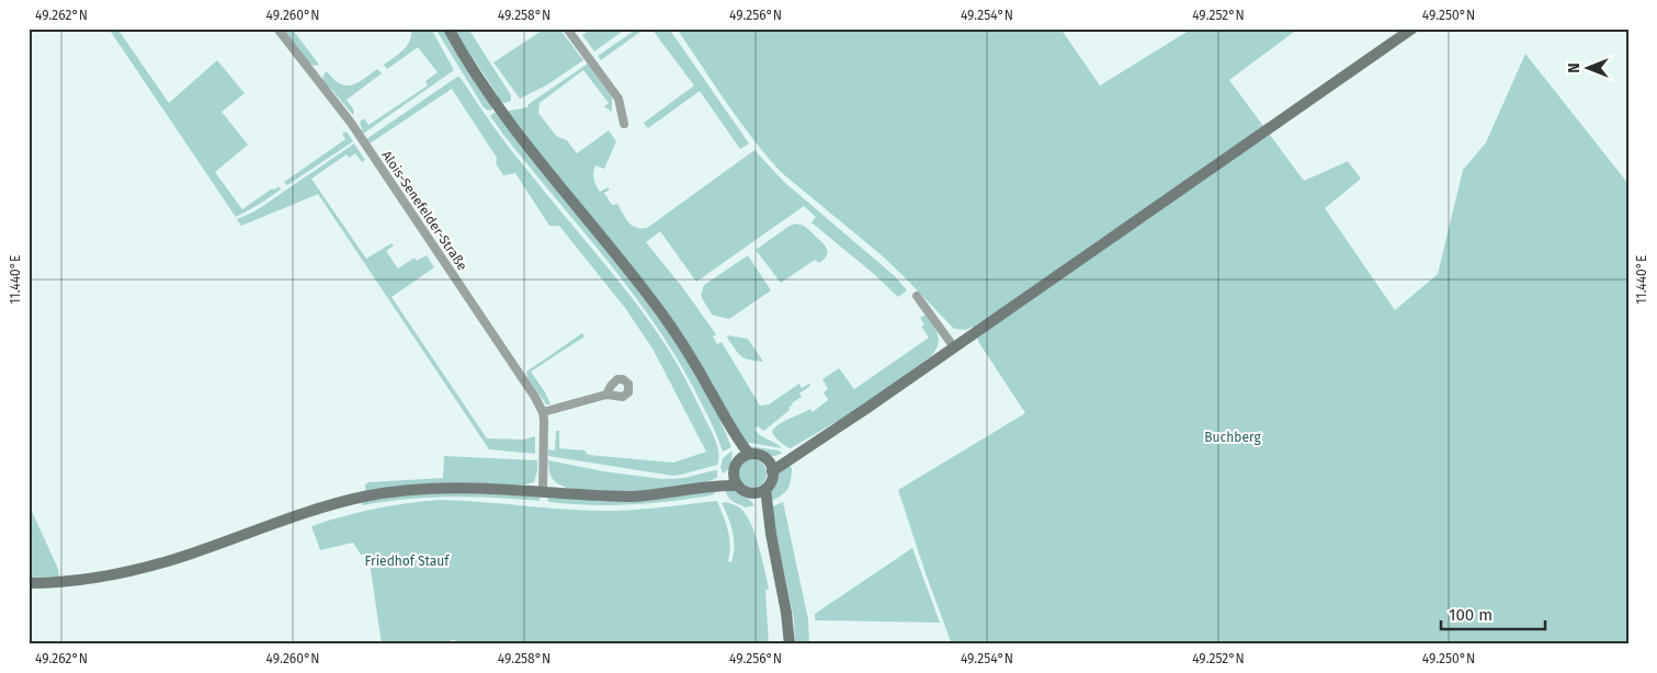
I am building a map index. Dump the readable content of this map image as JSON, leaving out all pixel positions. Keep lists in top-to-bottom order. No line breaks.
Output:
{"streets":{"street":["Alois-Senefelder-Straße"]},"parks":["Buchberg","Friedhof Stauf"],"scale_bar":"100 m","north":"left","coordinates":["49.262°N","49.260°N","49.258°N","49.256°N","49.254°N","49.252°N","49.250°N","11.440°E"]}
